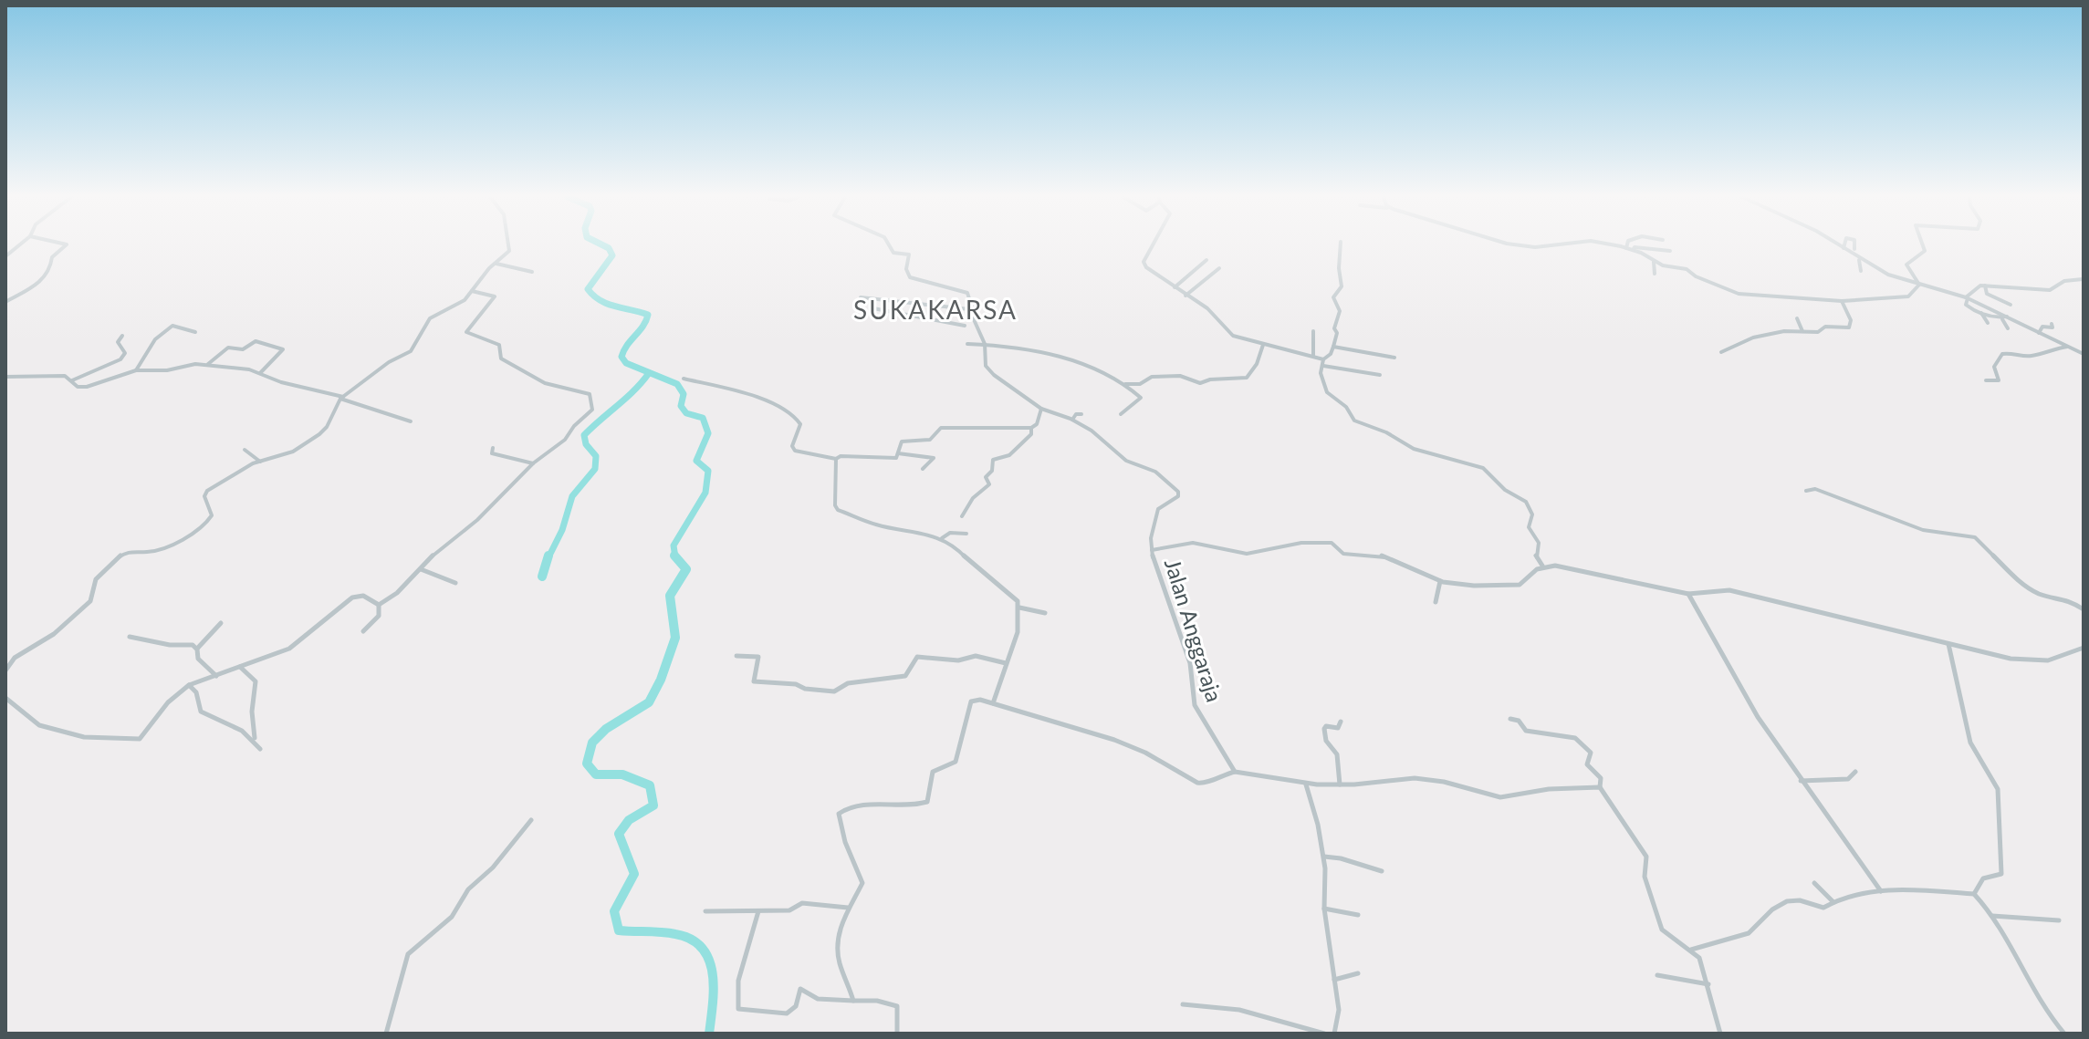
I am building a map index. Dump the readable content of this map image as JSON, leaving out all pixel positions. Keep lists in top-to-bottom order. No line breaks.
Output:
{"streets":{"street":["Jalan Anggaraja"]},"districts":["SUKAKARSA"]}
